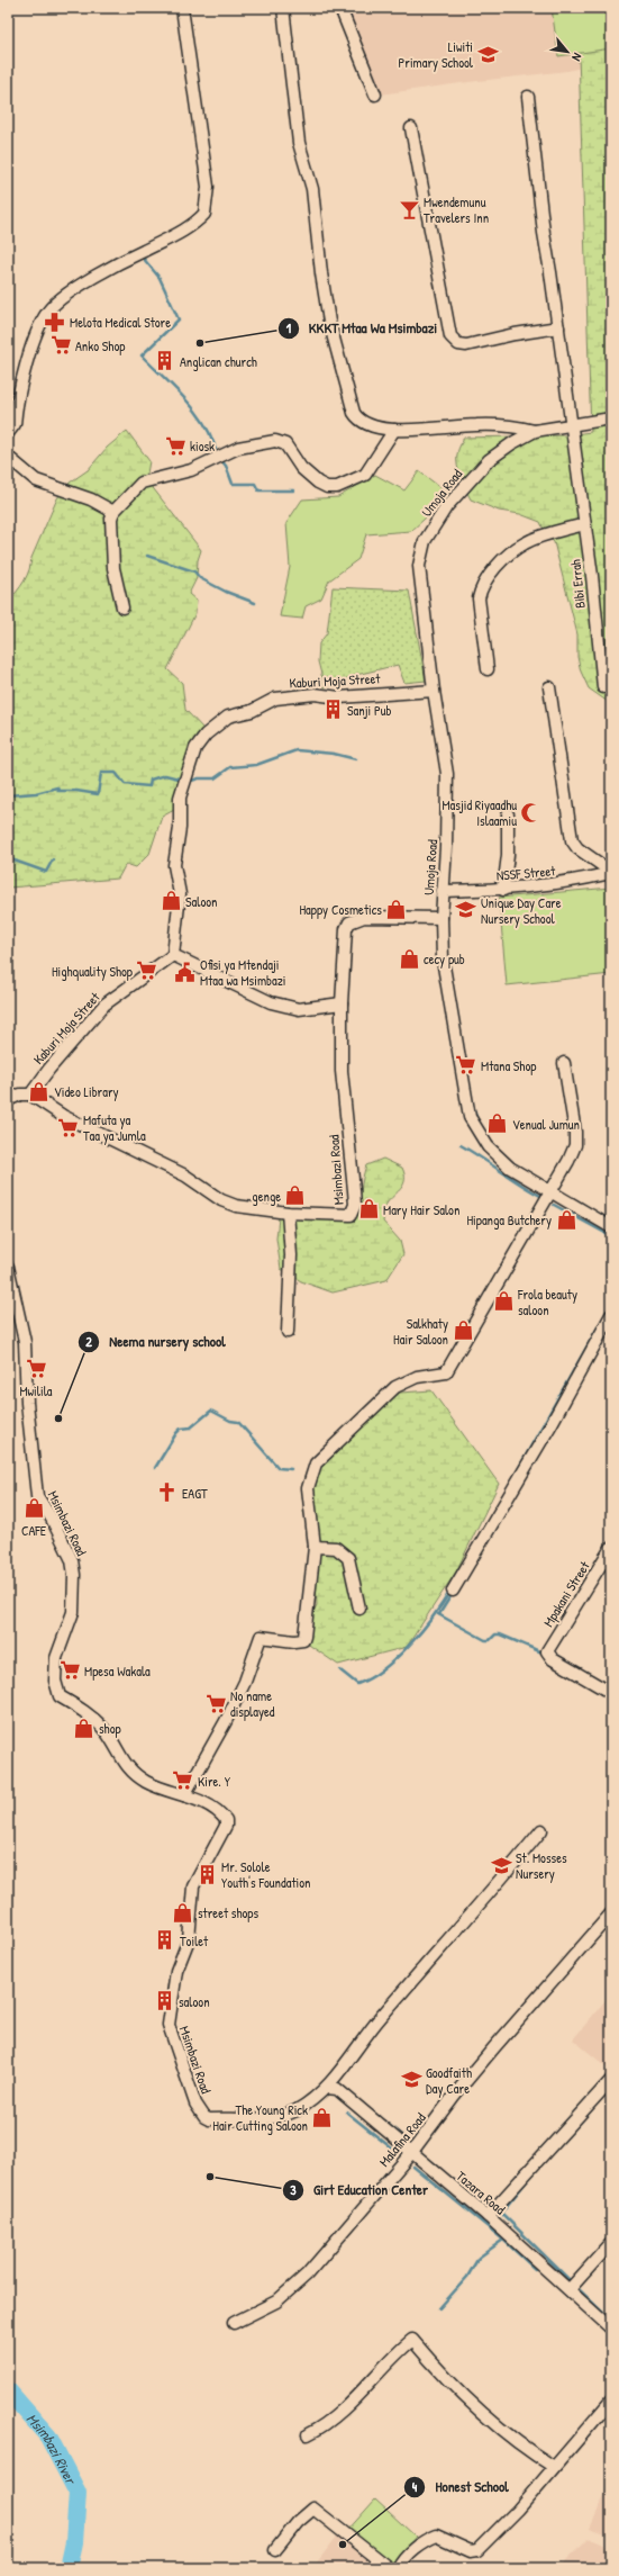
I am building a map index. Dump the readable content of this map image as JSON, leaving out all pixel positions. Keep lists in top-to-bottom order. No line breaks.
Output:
{"streets":{"street":["Umoja Road","Bibi Errah","Kaburi Moja Street","NSSF Street","Msimbazi Road","Mpakani Street","Malafina Road","Tazara Road"]},"crossings":[["Umoja Road","Kaburi Moja Street"],["Umoja Road","NSSF Street"],["Umoja Road","Msimbazi Road"],["Kaburi Moja Street","Msimbazi Road"],["Msimbazi Road","Tazara Road"],["Malafina Road","Tazara Road"]],"water":["Msimbazi River"],"places":{"school or university":["Liwiti Primary School","Unique Day Care Nursery School","St. Mosses Nursery","Goodfaith Day Care"],"bar":["Mwendemunu Travelers Inn"],"pharmacy":["Melota Medical Store"],"other":["KKKT Mtaa Wa Msimbazi","Neema nursery school","Girt Education Center","Honest School"],"supermarket":["Anko Shop","kiosk","Highquality Shop","Mtana Shop","Mafuta ya Taa ya Jumla","Mwilila","Mpesa Wakala","No name displayed","Kire. Y"],"building":["Anglican church","Sanji Pub","Mr. Solole Youth's Foundation","Toilet","saloon"],"mosque":["Masjid Riyaadhu Islaamiu"],"shop":["Saloon","Happy Cosmetics","cecy pub","Video Library","Venual Jumun","genge","Mary Hair Salon","Hipanga Butchery","Frola beauty saloon","Salkhaty Hair Saloon","CAFE","shop","street shops","The Young Rick Hair Cutting Saloon"],"public building":["Ofisi ya Mtendaji Mtaa wa Msimbazi"],"church":["EAGT"]},"north":"bottom right"}
